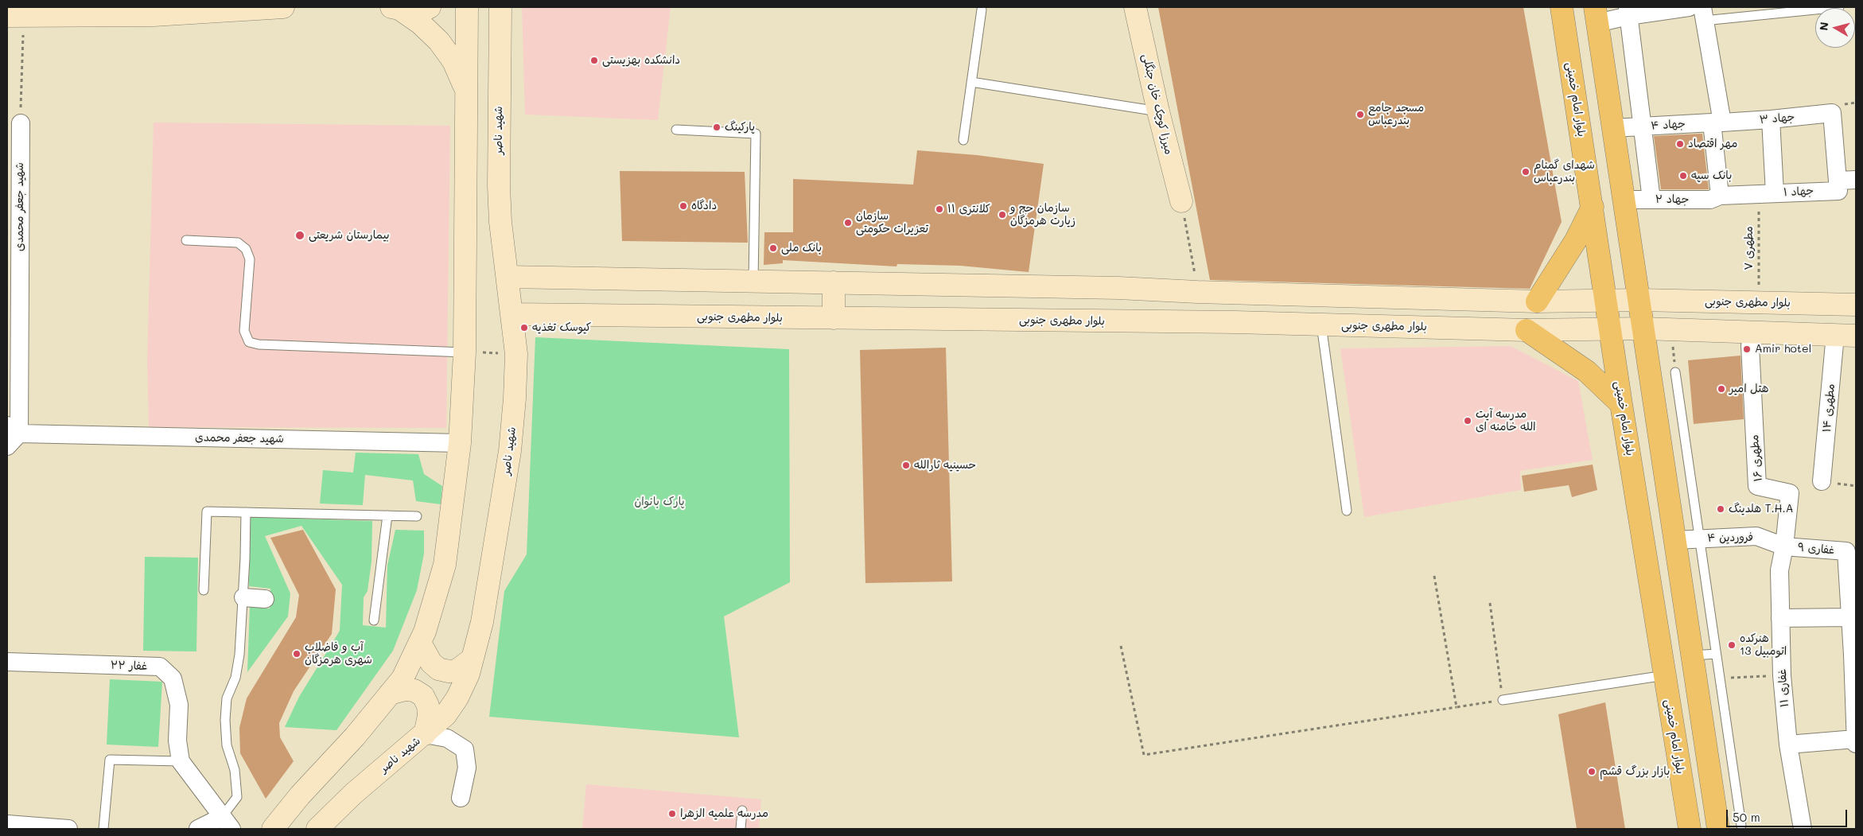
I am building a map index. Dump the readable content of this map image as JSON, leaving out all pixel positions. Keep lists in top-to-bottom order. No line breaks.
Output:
{"streets":{"main road":["بلوار امام خمینی"],"street":["میرزا کوچک خان جنگلی","جهاد ۳","جهاد ۴","شهید ناصر","جهاد ۱","جهاد ۲","شهید جعفر محمدی","بلوار مطهری جنوبی","مطهری ۱۴","مطهری ۱۶","فروردین ۴","غفاری ۹","غفار ۲۲","غفاری ۱۱"],"path":["مطهری ۷"]},"crossings":[["بلوار امام خمینی","بلوار مطهری جنوبی"],["جهاد ۳","جهاد ۴"],["جهاد ۳","جهاد ۱"],["شهید ناصر","بلوار مطهری جنوبی"],["جهاد ۱","جهاد ۲"],["جهاد ۱","مطهری ۷"],["مطهری ۷","بلوار مطهری جنوبی"],["مطهری ۱۶","فروردین ۴"],["مطهری ۱۶","غفاری ۹"],["مطهری ۱۶","غفاری ۱۱"],["فروردین ۴","غفاری ۹"],["فروردین ۴","غفاری ۱۱"],["غفاری ۹","غفاری ۱۱"]],"parks":["پارک بانوان"],"places":["دانشکده بهزیستی","مسجد جامع بندرعباس","پارکینگ","مهر اقتصاد","شهدای گمنام بندرعباس","بانک سپه","دادگاه","کلانتری ۱۱","سازمان حج و زیارت هرمزگان","سازمان تعزیرات حکومتی","بیمارستان شریعتی","بانک ملی","کیوسک تغذیه","Amir hotel","هتل امیر","مدرسه آیت الله خامنه ای","حسینیه ثارالله","هلدینگ T.H.A","هنرکده اتومبیل 13","آب و فاضلاب شهری هرمزگان","بازار بزرگ قشم","مدرسه علمیه الزهرا"],"scale_bar":"50 m","north":"left"}
